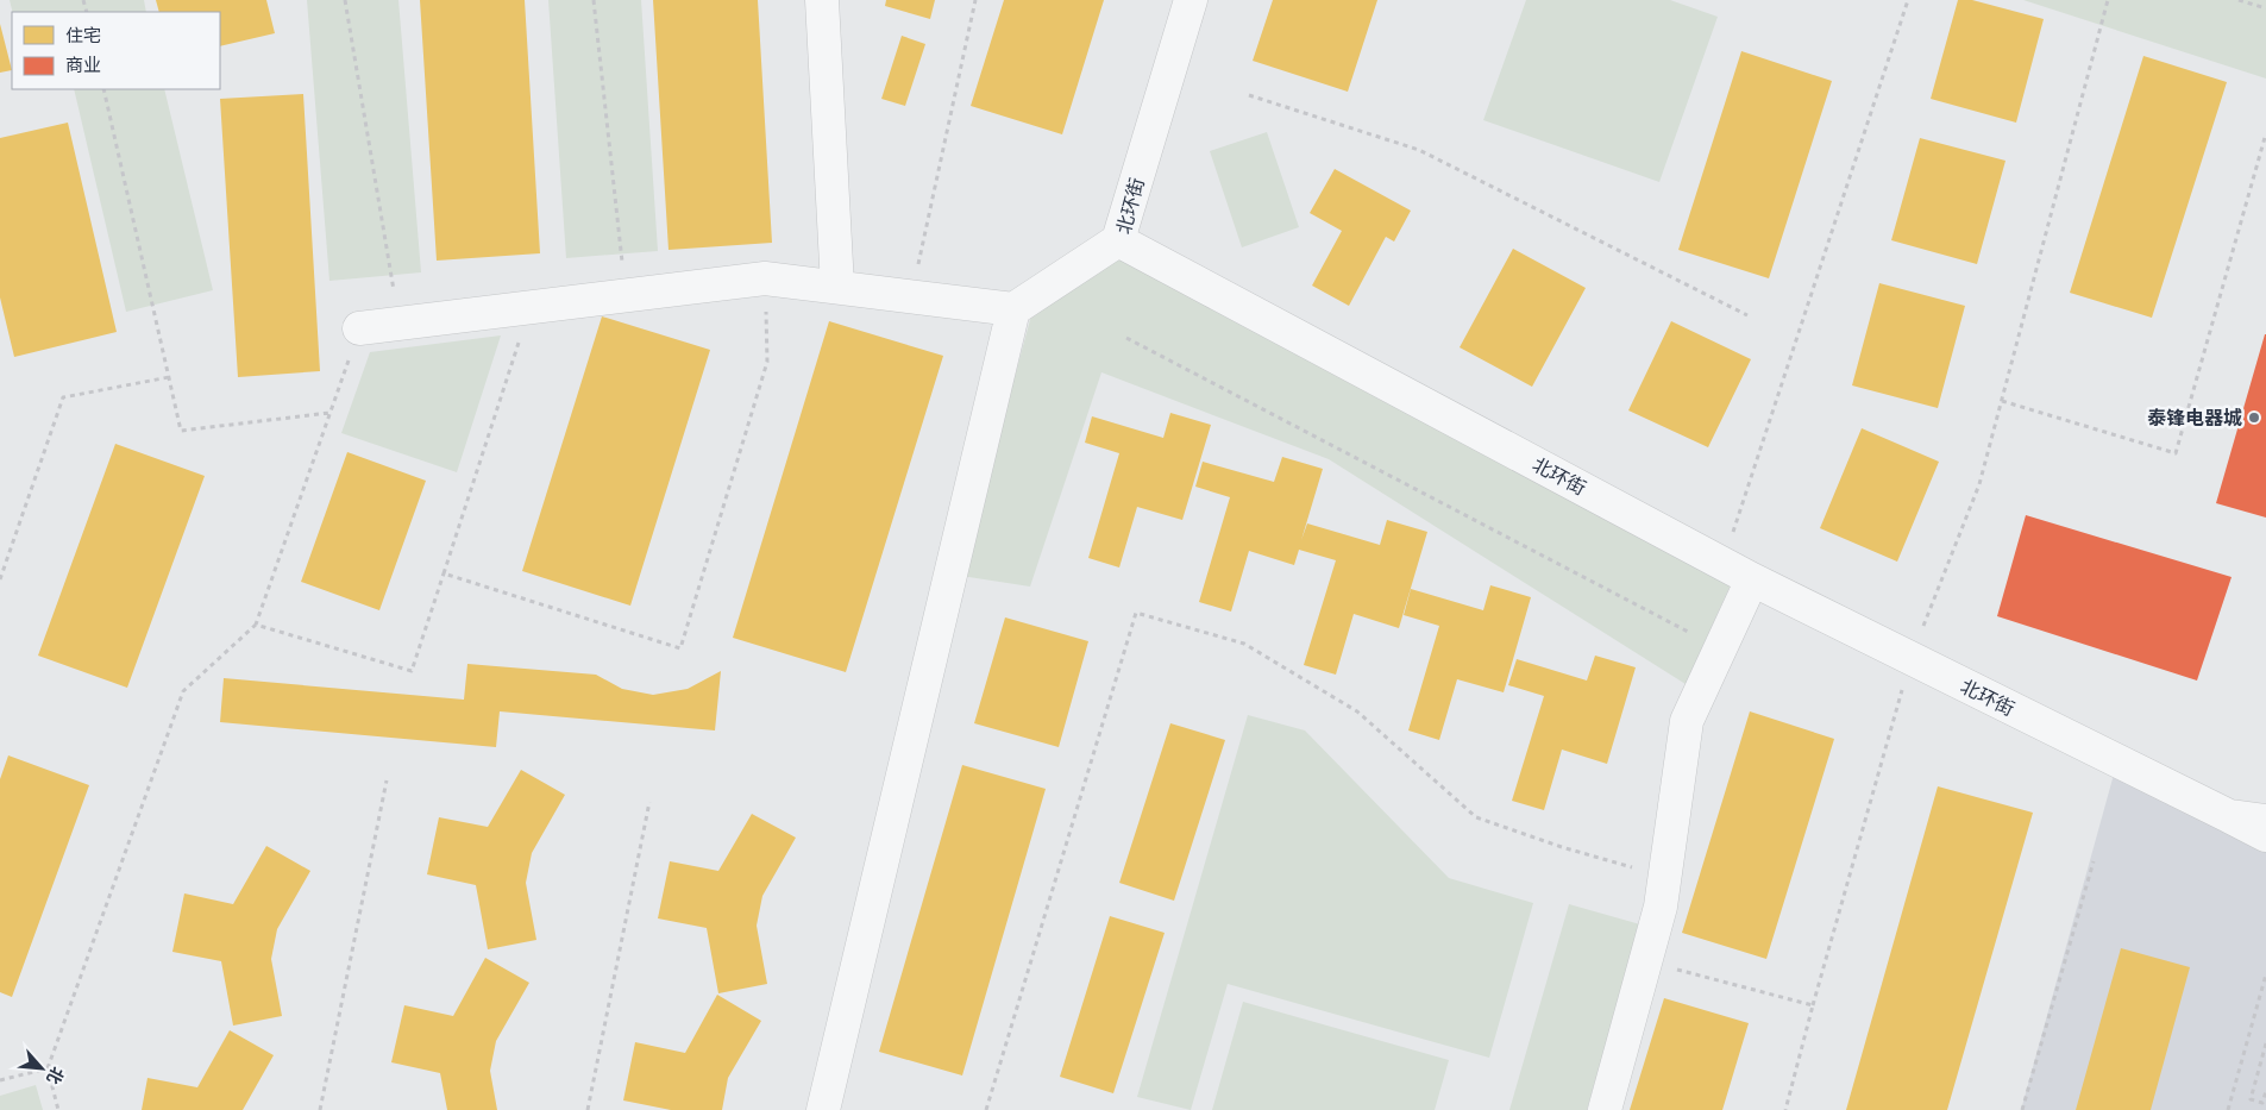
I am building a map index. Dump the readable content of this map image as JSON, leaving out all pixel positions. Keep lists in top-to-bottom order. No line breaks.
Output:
{"streets":{"street":["北环街"]},"places":["泰锋电器城"],"legend":["住宅","商业"],"north":"bottom right"}
